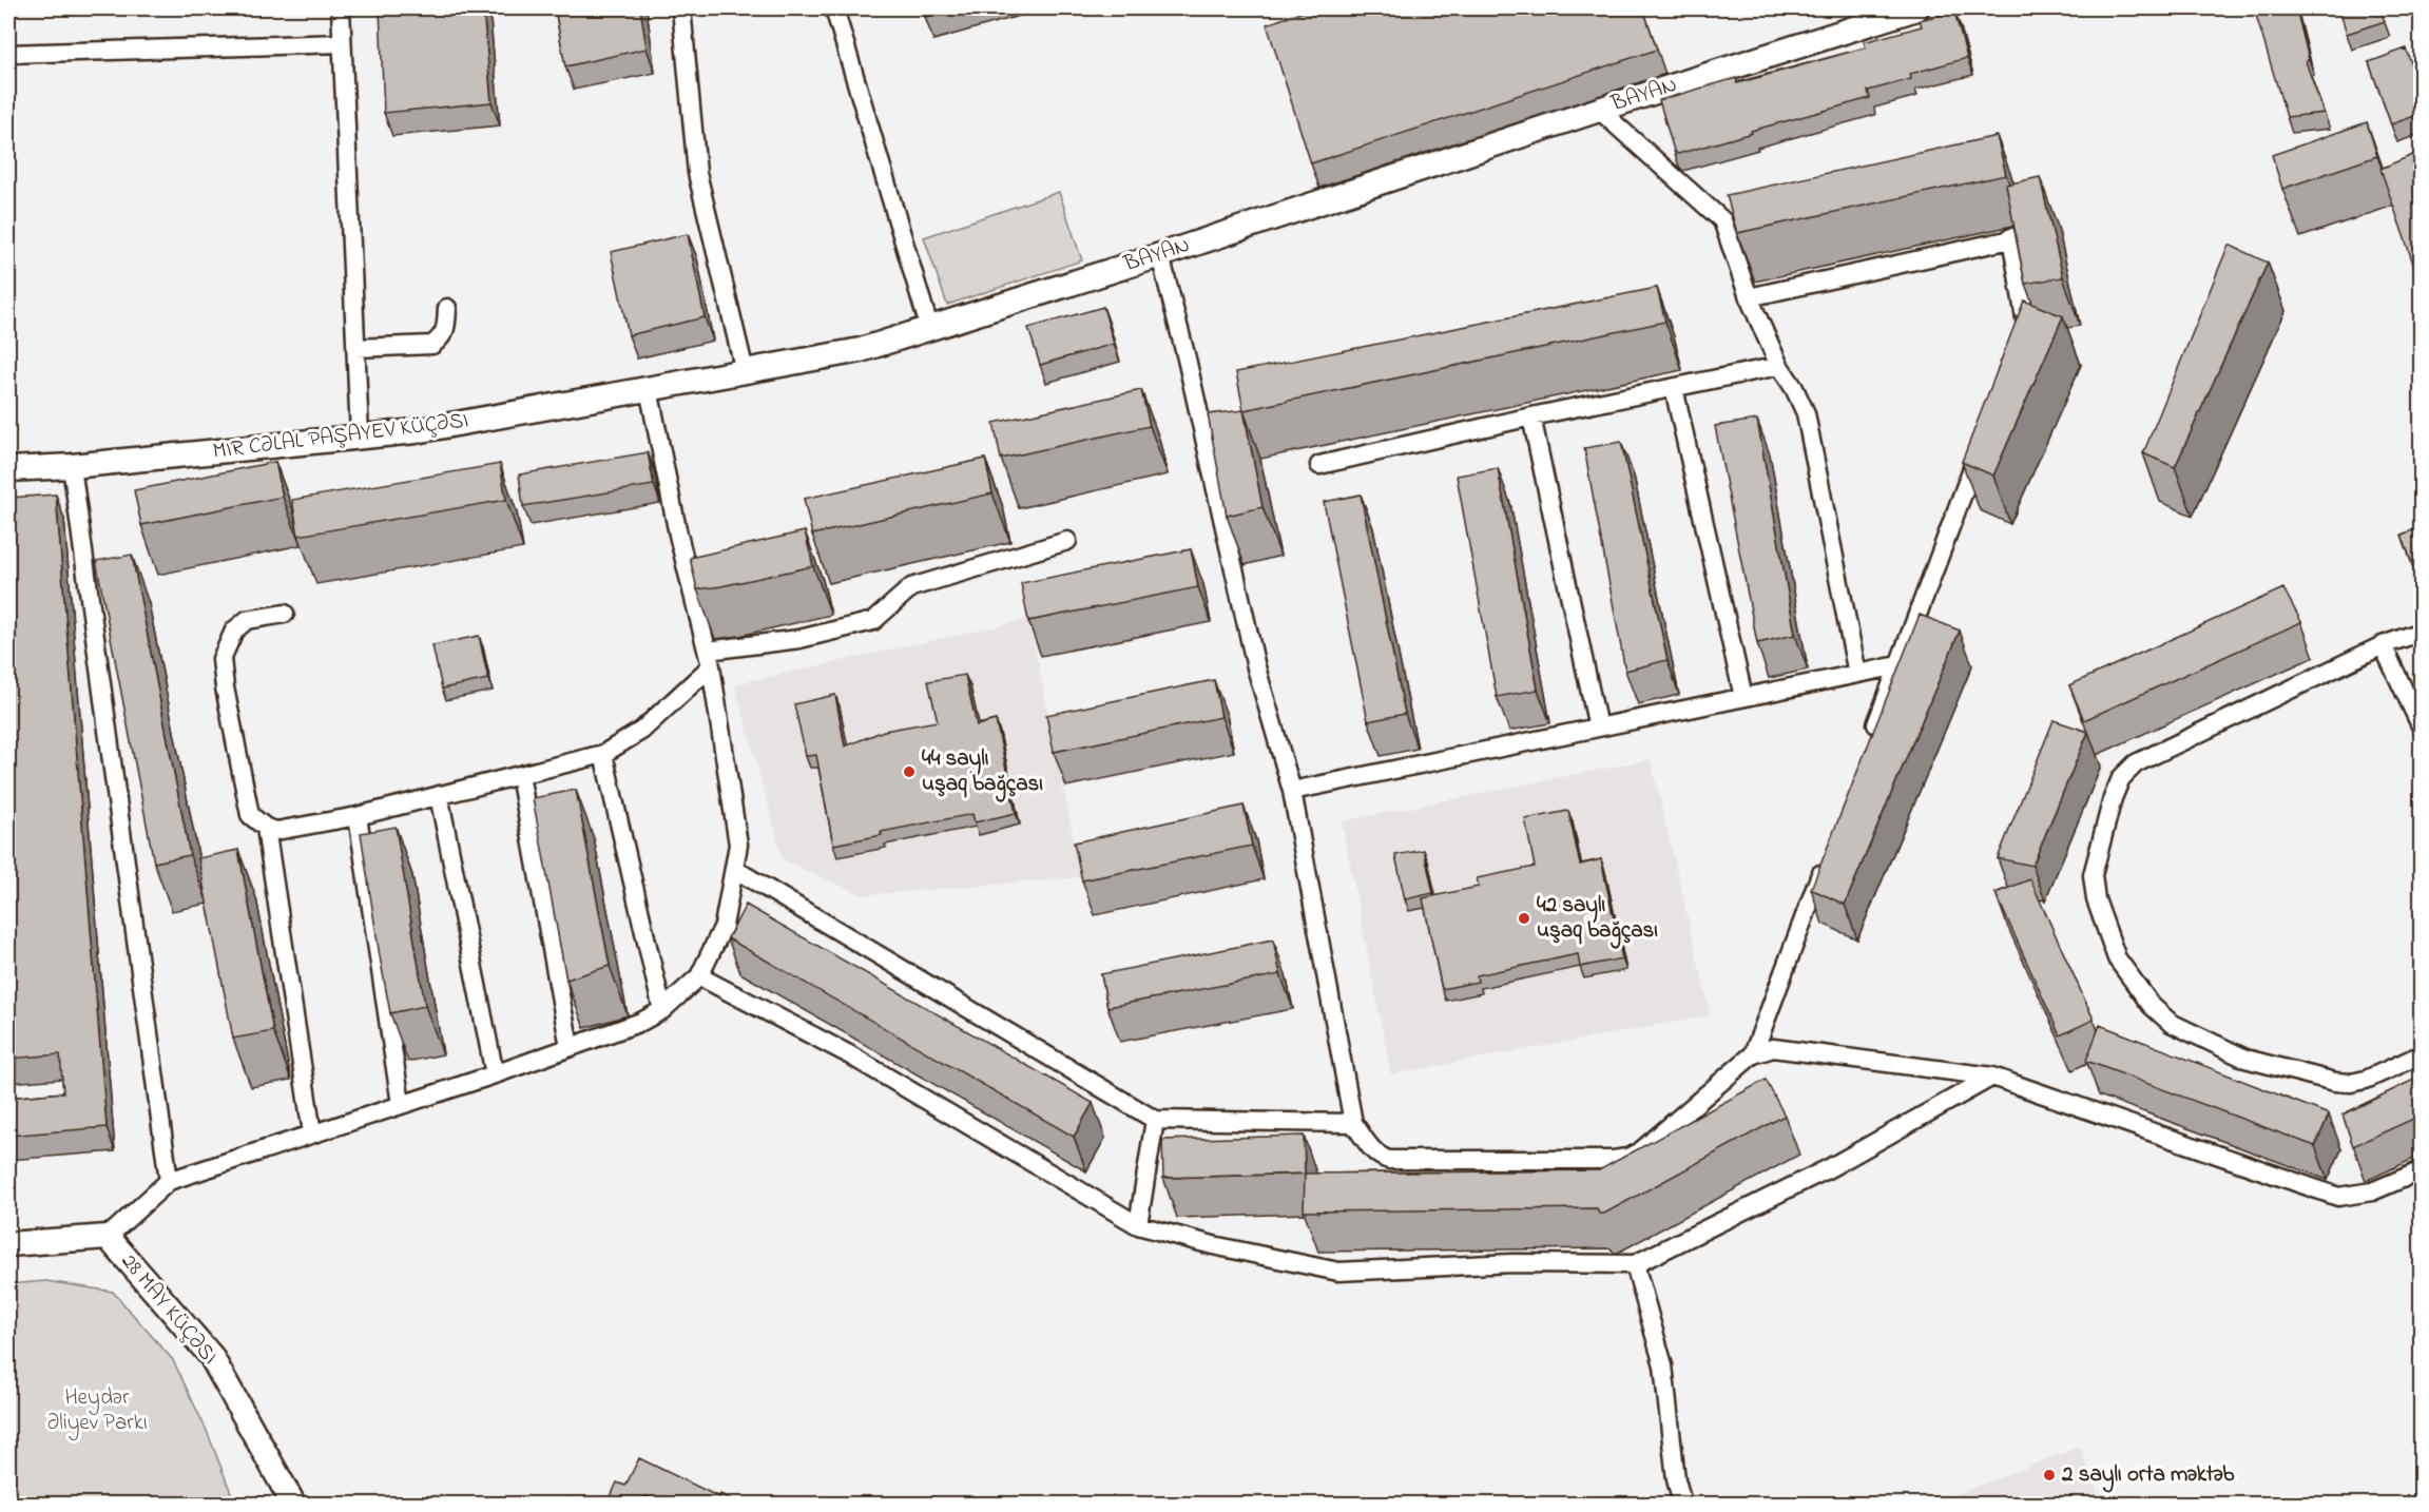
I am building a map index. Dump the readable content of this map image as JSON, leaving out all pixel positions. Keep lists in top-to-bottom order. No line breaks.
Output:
{"streets":{"street":["BAYAN","MIR CƏLAL PAŞAYEV KÜÇƏSI","28 MAY KÜÇƏSI"]},"crossings":[["BAYAN","MIR CƏLAL PAŞAYEV KÜÇƏSI"]],"parks":["Heydər Əliyev Parkı"],"places":["44 saylı uşaq bağçası","42 saylı uşaq bağçası","2 saylı orta məktəb"]}
